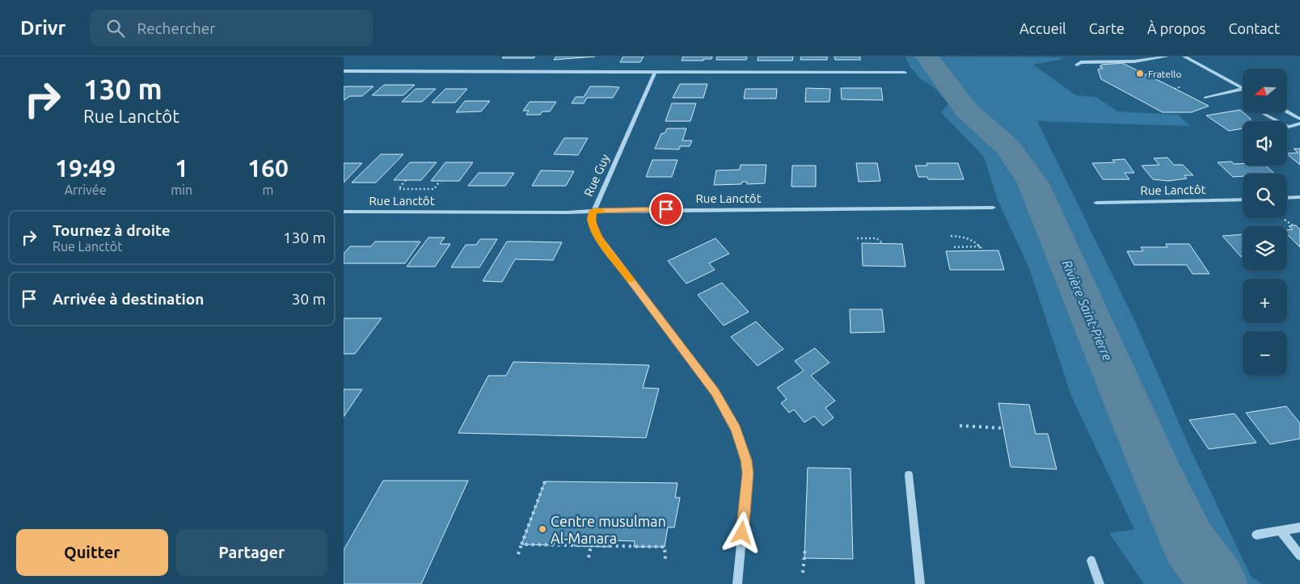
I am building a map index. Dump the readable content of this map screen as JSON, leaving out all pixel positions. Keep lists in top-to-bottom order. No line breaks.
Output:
{"streets":{"street":["Rue Guy","Rue Lanctôt"]},"crossings":[["Rue Guy","Rue Lanctôt"]],"water":["Rivière Saint-Pierre"],"places":["Fratello","Centre musulman Al-Manara"],"north":"left","page":{"header":"Drivr","search":"Rechercher","nav":["Accueil","Carte","À propos","Contact"],"turn":["130 m","Rue Lanctôt"],"map_buttons":["+","−"],"eta":["19:49","Arrivée","1","min","160","m"],"list":[{"name":"Tournez à droite","note":"Rue Lanctôt","value":"130 m"},{"name":"Arrivée à destination","value":"30 m"}],"buttons":["Quitter","Partager"]}}
